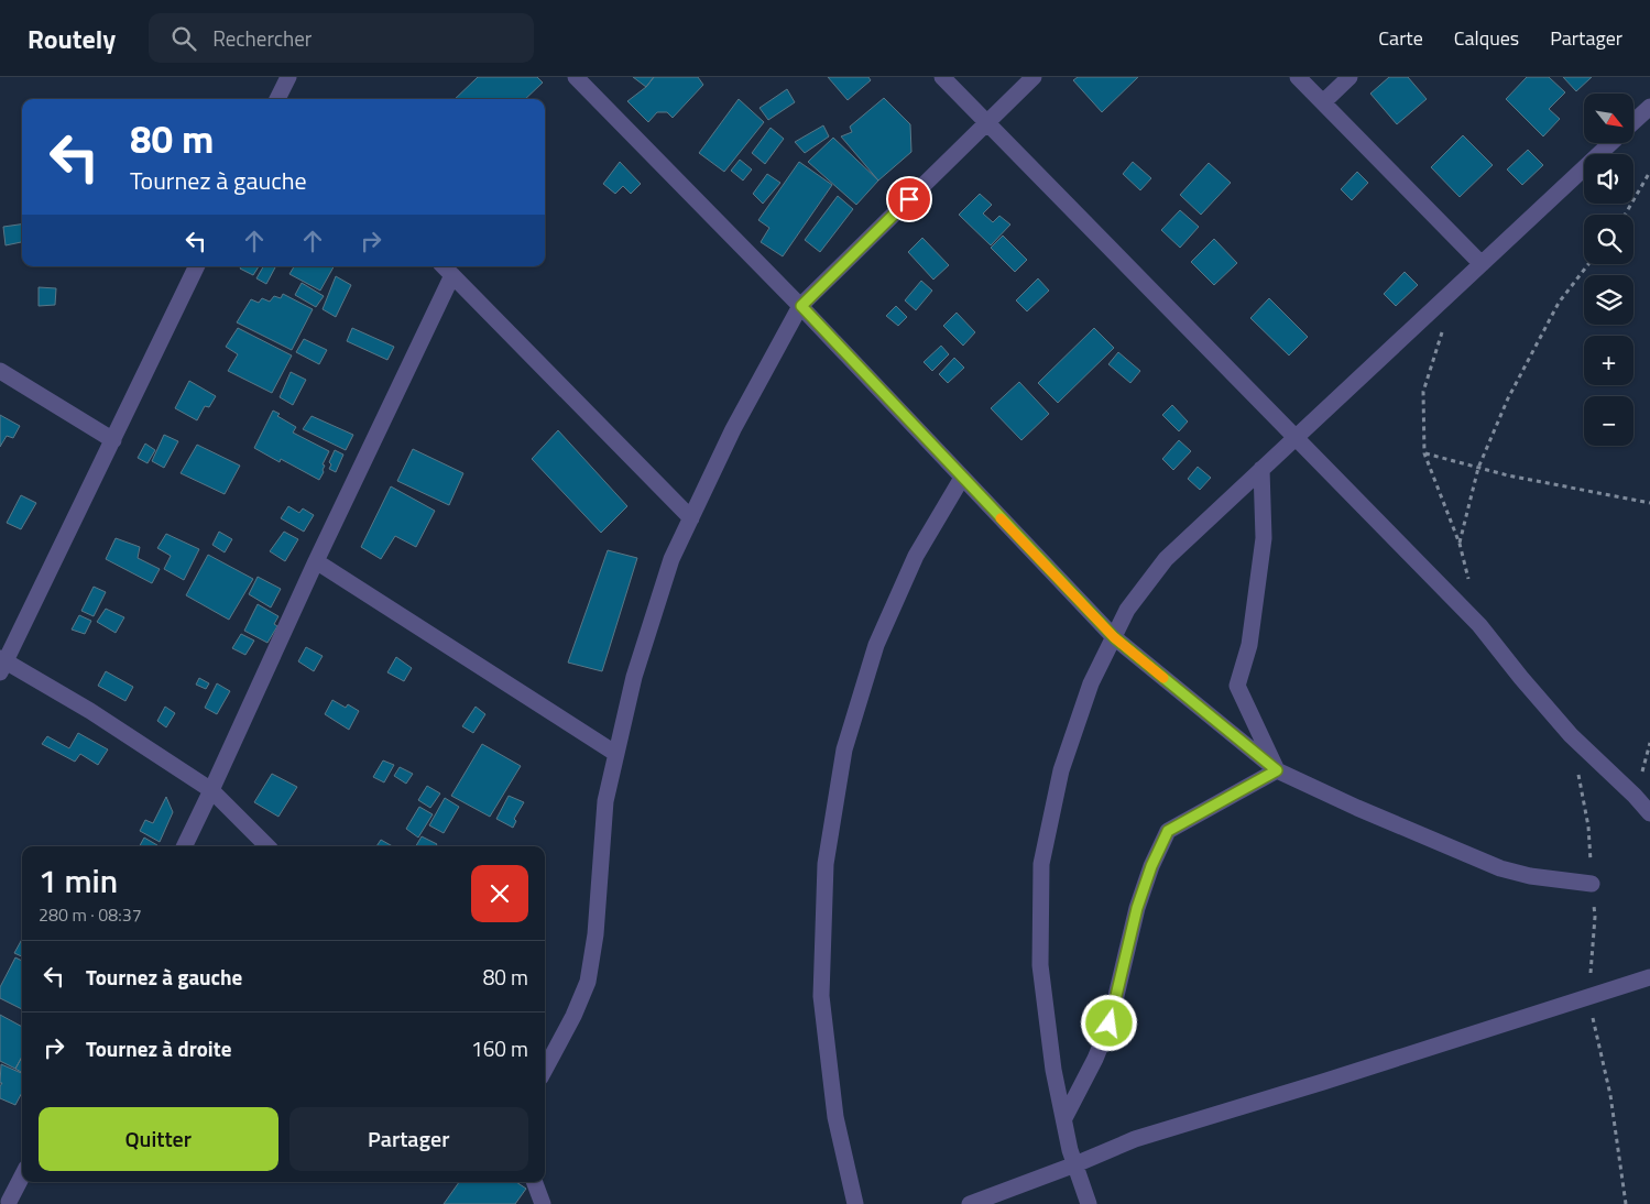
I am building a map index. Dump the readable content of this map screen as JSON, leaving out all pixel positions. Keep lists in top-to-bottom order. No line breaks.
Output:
{"north":"bottom right","page":{"header":"Routely","search":"Rechercher","nav":["Carte","Calques","Partager"],"map_buttons":["+","−"],"turn":["80 m","Tournez à gauche"],"heading":["1 min","280 m · 08:37"],"list":[{"name":"Tournez à gauche","value":"80 m"},{"name":"Tournez à droite","value":"160 m"}],"buttons":["Quitter","Partager"]}}
